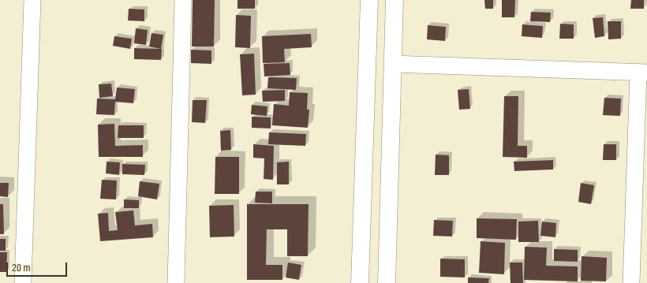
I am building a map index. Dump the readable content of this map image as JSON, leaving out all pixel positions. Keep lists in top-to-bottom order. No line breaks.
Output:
{"scale_bar":"20 m"}
